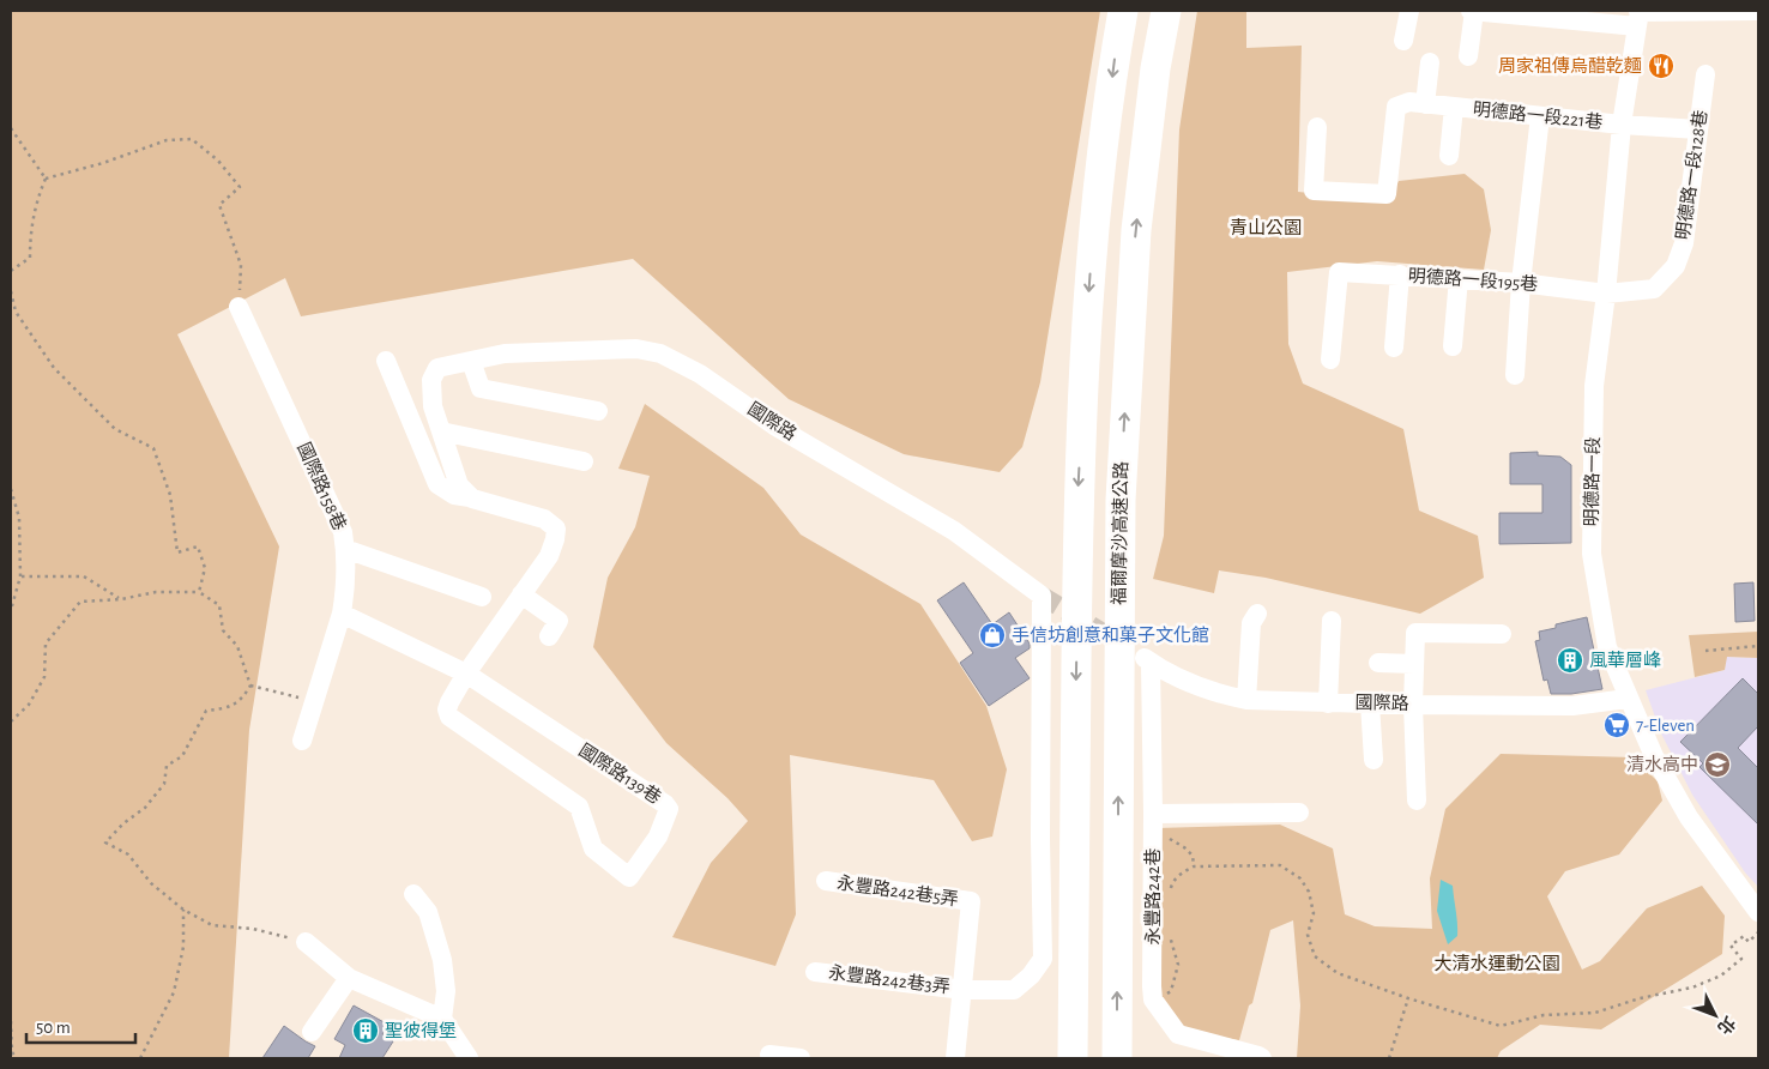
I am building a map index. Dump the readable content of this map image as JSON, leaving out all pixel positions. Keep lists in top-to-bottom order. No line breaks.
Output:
{"streets":{"highway":["福爾摩沙高速公路"],"street":["明德路一段221巷","明德路一段128巷","明德路一段195巷","國際路","明德路一段","國際路158巷","國際路139巷","永豐路242巷5弄","永豐路242巷","永豐路242巷3弄"]},"crossings":[["明德路一段221巷","明德路一段128巷"],["明德路一段221巷","明德路一段"],["明德路一段128巷","明德路一段195巷"],["明德路一段128巷","明德路一段"],["明德路一段195巷","明德路一段"],["國際路","明德路一段"],["國際路","永豐路242巷5弄"],["國際路","永豐路242巷"],["國際路","永豐路242巷3弄"],["永豐路242巷5弄","永豐路242巷3弄"]],"parks":["青山公園","大清水運動公園"],"places":{"restaurant":["周家祖傳烏醋乾麵"],"shop":["手信坊創意和菓子文化館"],"building":["風華層峰","聖彼得堡"],"supermarket":["7-Eleven"],"school or university":["清水高中"]},"scale_bar":"50 m","north":"bottom right"}
